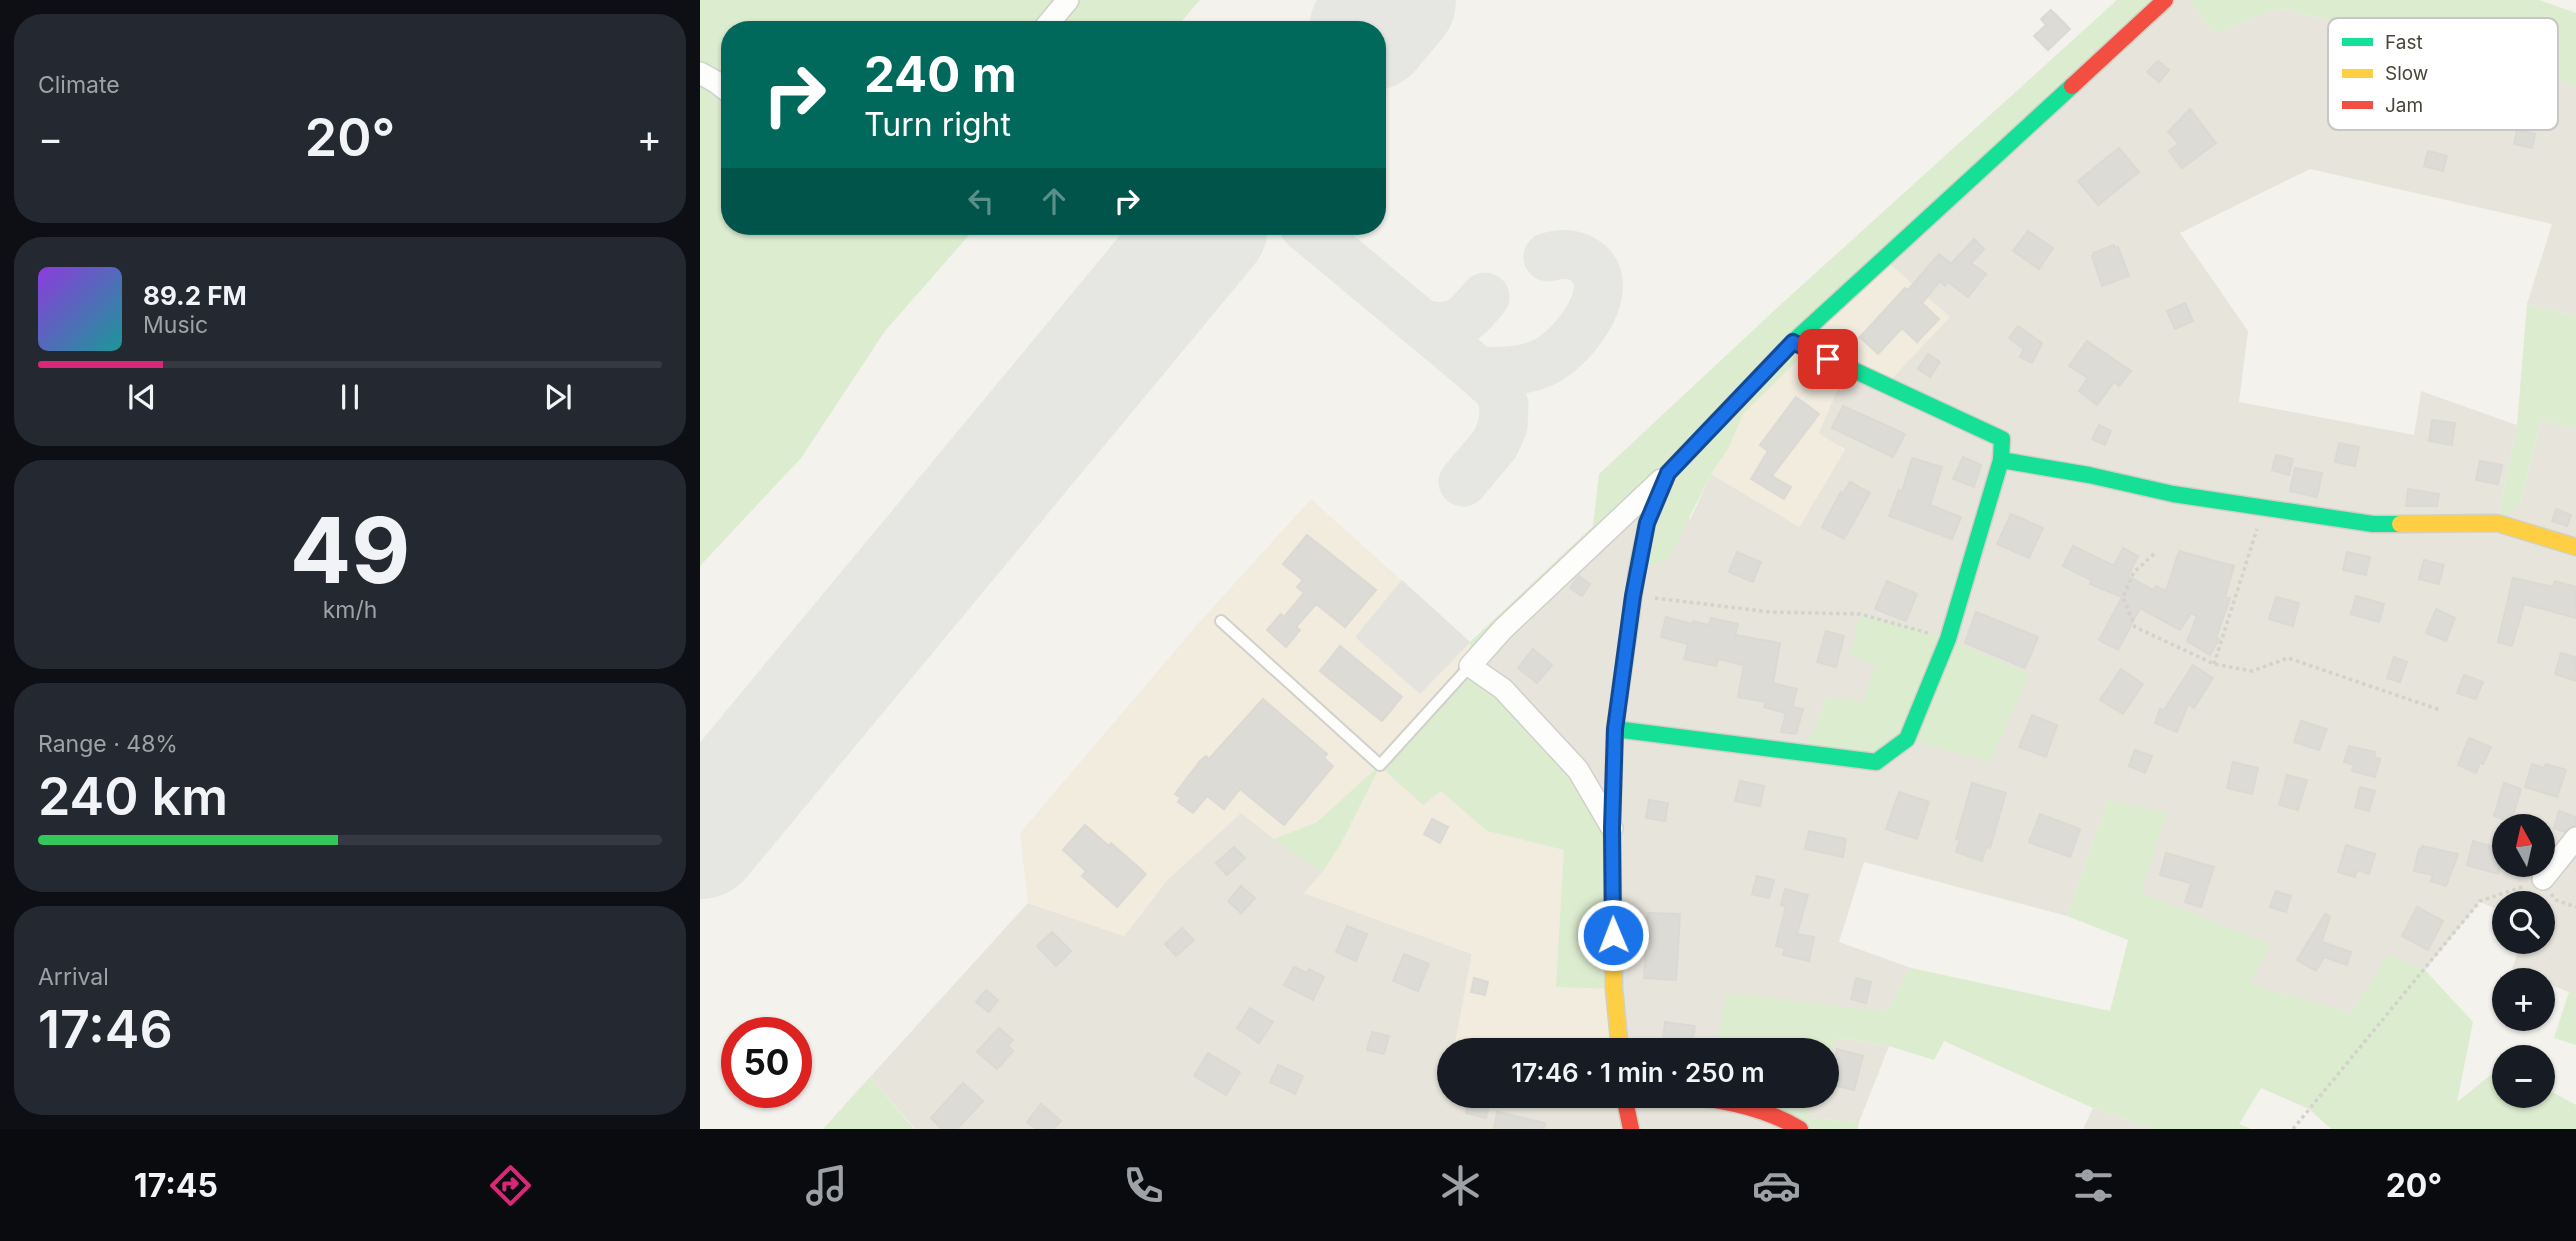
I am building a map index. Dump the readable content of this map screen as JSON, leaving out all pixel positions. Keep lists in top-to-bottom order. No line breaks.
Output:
{"legend":["Fast","Slow","Jam"],"north":"top","page":{"tile":["Climate",["49","km/h"],["Range · 48%","240 km"],["Arrival","17:46"]],"turn":["240 m","Turn right"],"heat":["−","20°","+"],"song":["89.2 FM","Music"],"map_buttons":["+","−"],"limit":"50","trip":"17:46 · 1 min · 250 m","tabs":["17:45","20°"]}}
